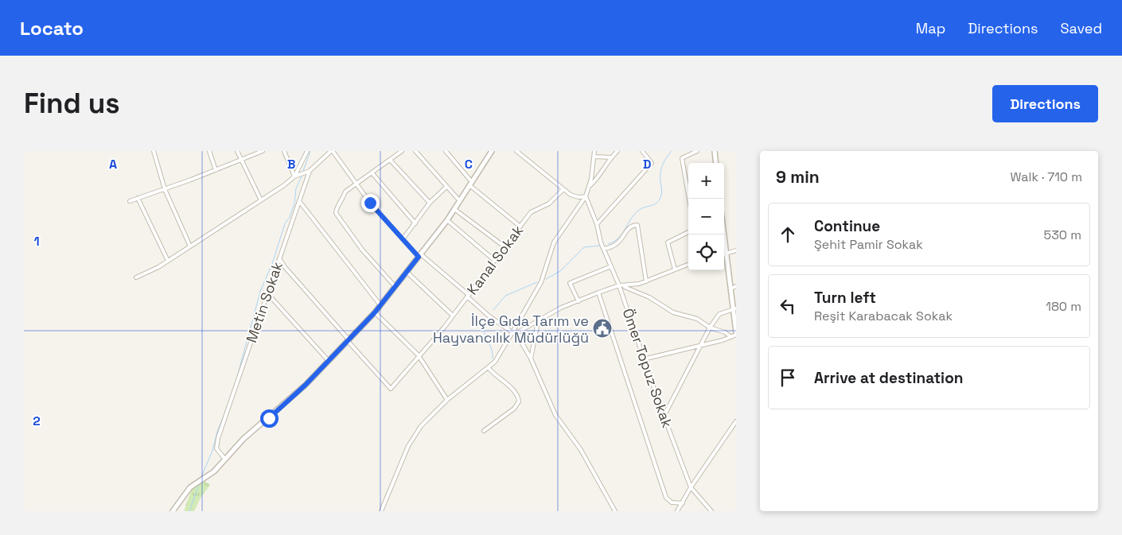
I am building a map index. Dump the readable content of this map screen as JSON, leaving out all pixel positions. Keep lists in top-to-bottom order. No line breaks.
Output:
{"streets":{"street":["Kanal Sokak","Metin Sokak","Ömer Topuz Sokak"]},"places":{"public building":["İlçe Gıda Tarım ve Hayvancılık Müdürlüğü"]},"page":{"header":"Locato","nav":["Map","Directions","Saved"],"buttons":"Directions","title":"Find us","heading":["9 min","Walk · 710 m"],"map_buttons":["+","−"],"list":[["Continue","Şehit Pamir Sokak","530 m"],["Turn left","Reşit Karabacak Sokak","180 m"],"Arrive at destination"]},"grid":{"columns":["A","B","C","D"],"rows":["1","2"]}}
